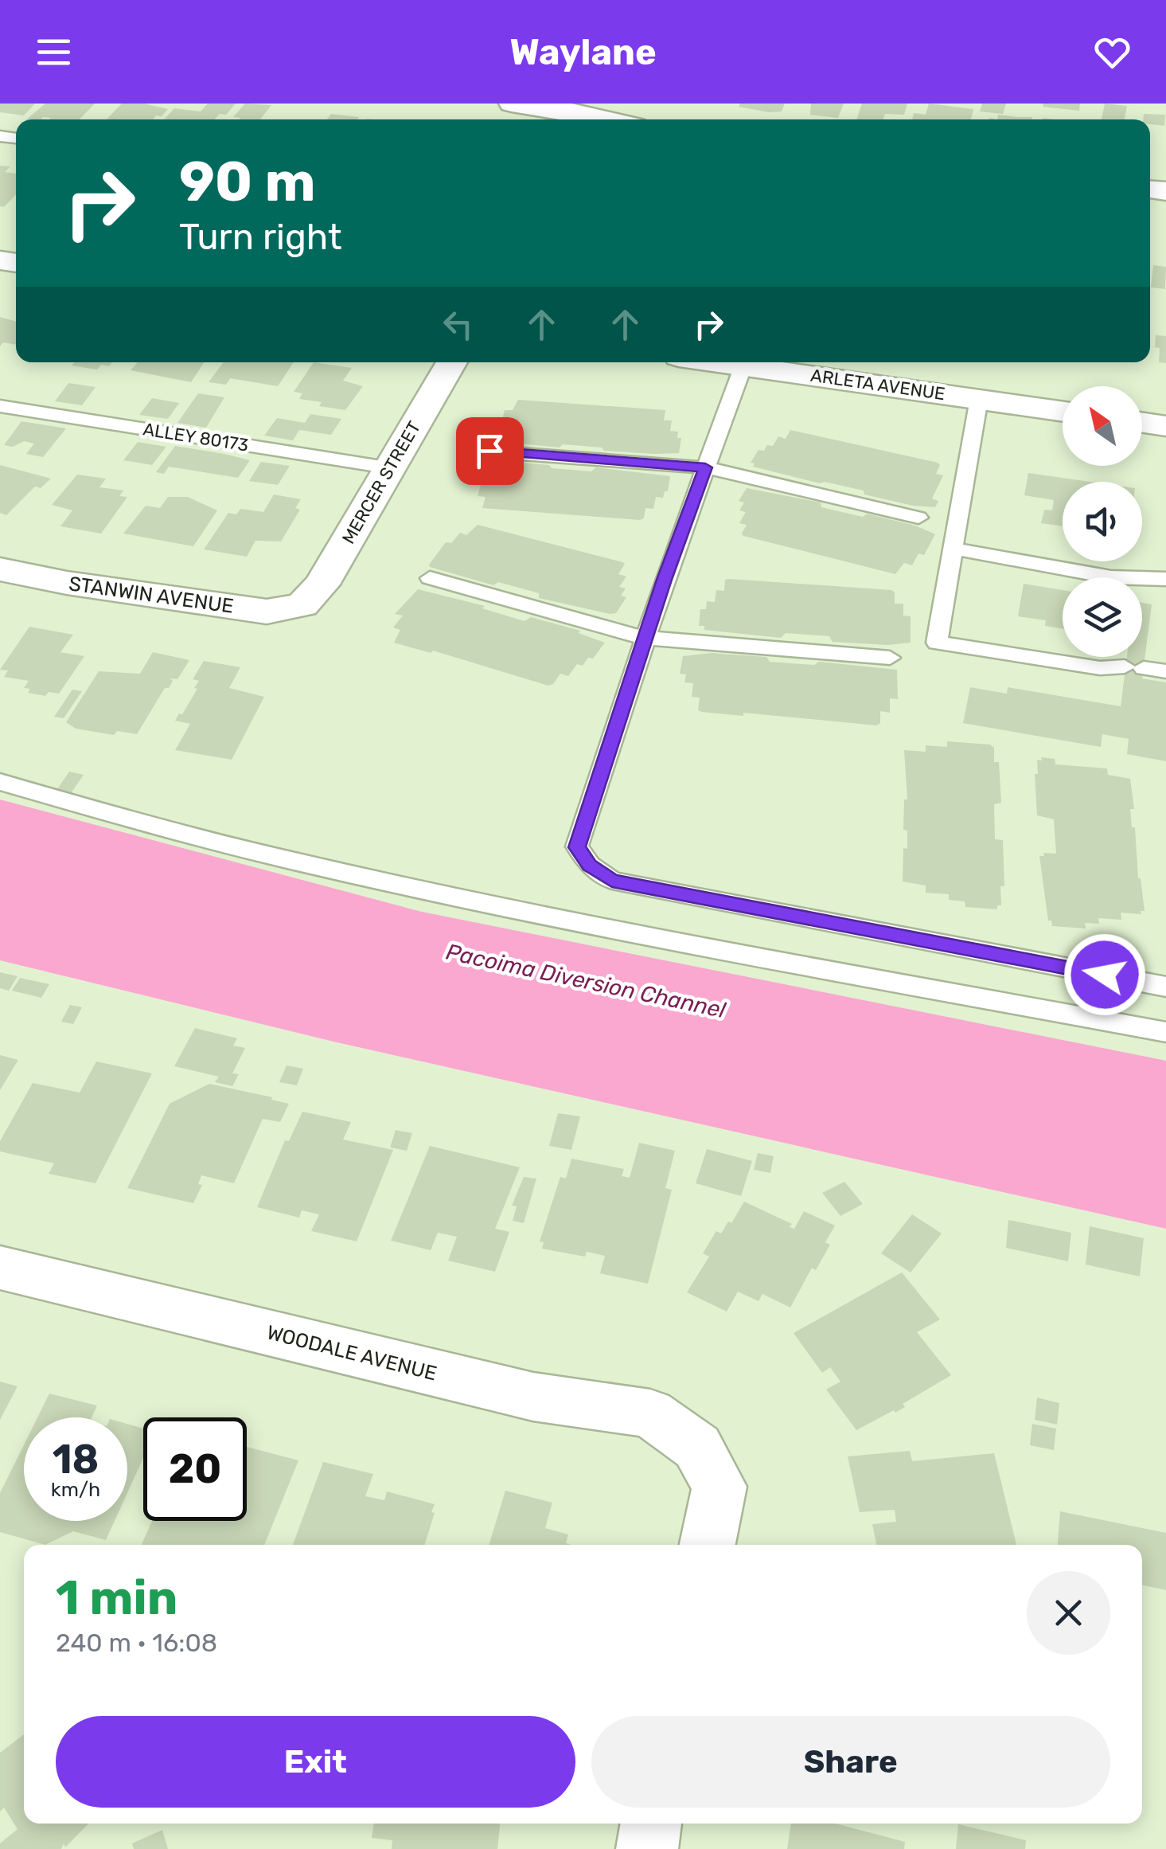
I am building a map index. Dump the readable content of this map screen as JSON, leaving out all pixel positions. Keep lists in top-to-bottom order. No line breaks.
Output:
{"streets":{"street":["ARLETA AVENUE","MERCER STREET","STANWIN AVENUE","WOODALE AVENUE"],"lane":["ALLEY 80173"]},"crossings":[["ALLEY 80173","MERCER STREET"],["MERCER STREET","STANWIN AVENUE"]],"water":["Pacoima Diversion Channel"],"north":"top left","page":{"header":"Waylane","turn":["90 m","Turn right"],"speed":"18 km/h","limit":"20","heading":["1 min","240 m · 16:08"],"buttons":["Exit","Share"]}}
